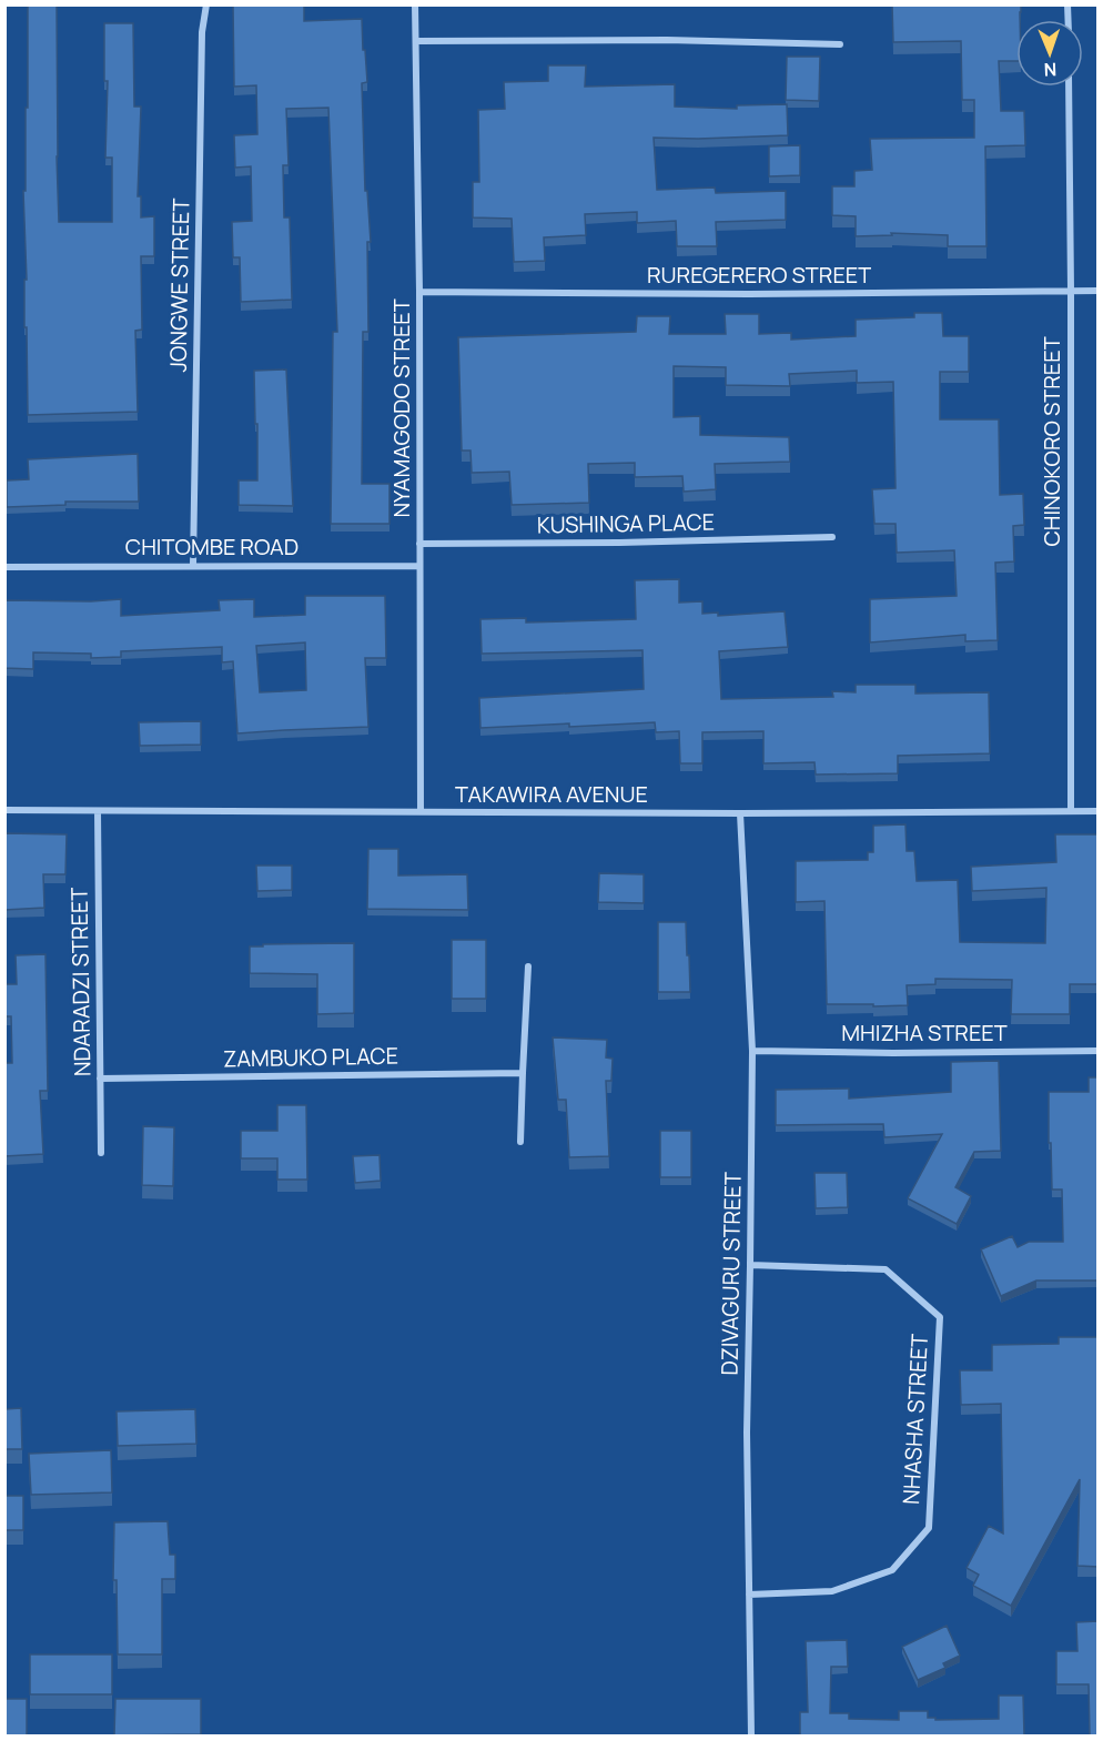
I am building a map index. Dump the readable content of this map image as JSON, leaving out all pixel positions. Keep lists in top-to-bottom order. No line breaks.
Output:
{"streets":{"street":["RUREGERERO STREET","JONGWE STREET","NYAMAGODO STREET","CHINOKORO STREET","KUSHINGA PLACE","CHITOMBE ROAD","TAKAWIRA AVENUE","NDARADZI STREET","MHIZHA STREET","ZAMBUKO PLACE","DZIVAGURU STREET","NHASHA STREET"]},"crossings":[["RUREGERERO STREET","NYAMAGODO STREET"],["RUREGERERO STREET","CHINOKORO STREET"],["JONGWE STREET","CHITOMBE ROAD"],["NYAMAGODO STREET","KUSHINGA PLACE"],["NYAMAGODO STREET","CHITOMBE ROAD"],["NYAMAGODO STREET","TAKAWIRA AVENUE"],["CHINOKORO STREET","TAKAWIRA AVENUE"],["TAKAWIRA AVENUE","NDARADZI STREET"],["TAKAWIRA AVENUE","DZIVAGURU STREET"],["NDARADZI STREET","ZAMBUKO PLACE"],["MHIZHA STREET","DZIVAGURU STREET"],["DZIVAGURU STREET","NHASHA STREET"]],"north":"bottom"}
